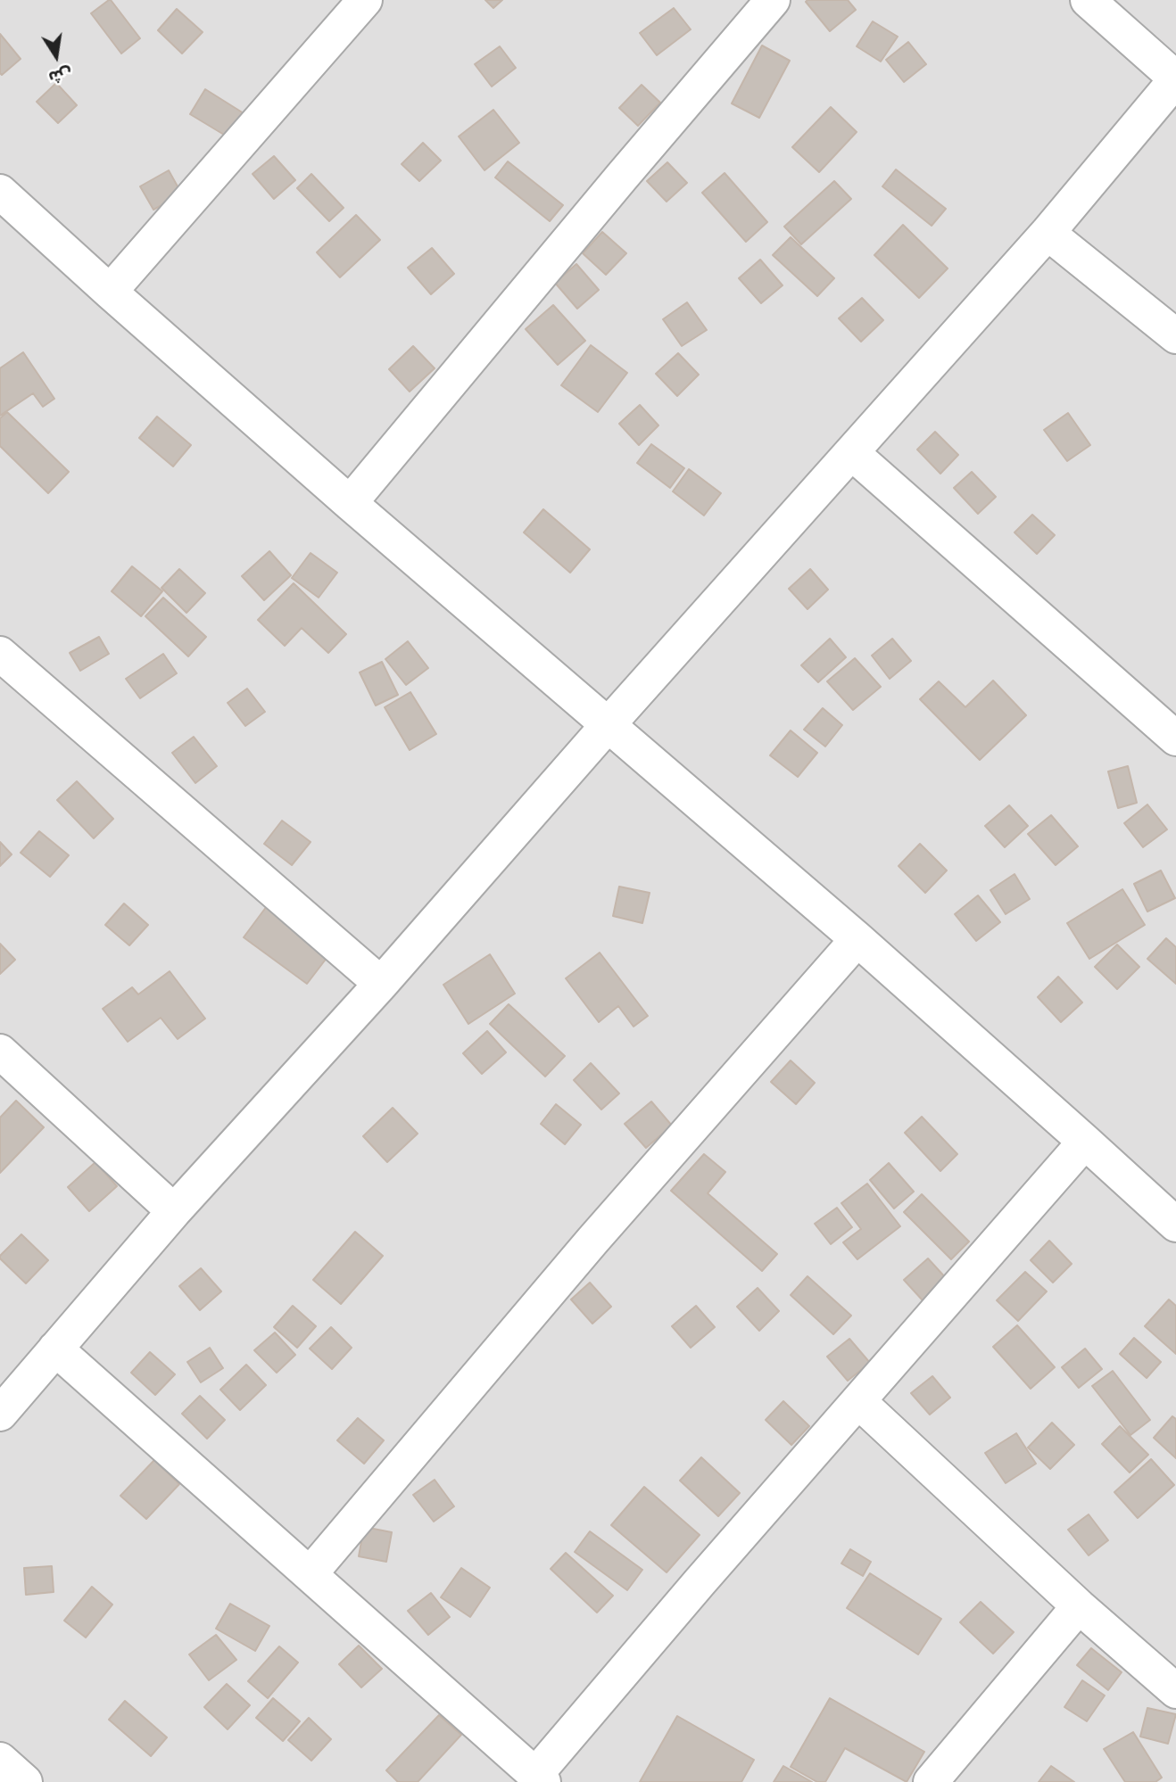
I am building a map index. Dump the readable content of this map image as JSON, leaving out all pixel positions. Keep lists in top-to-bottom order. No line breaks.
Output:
{"north":"bottom"}
